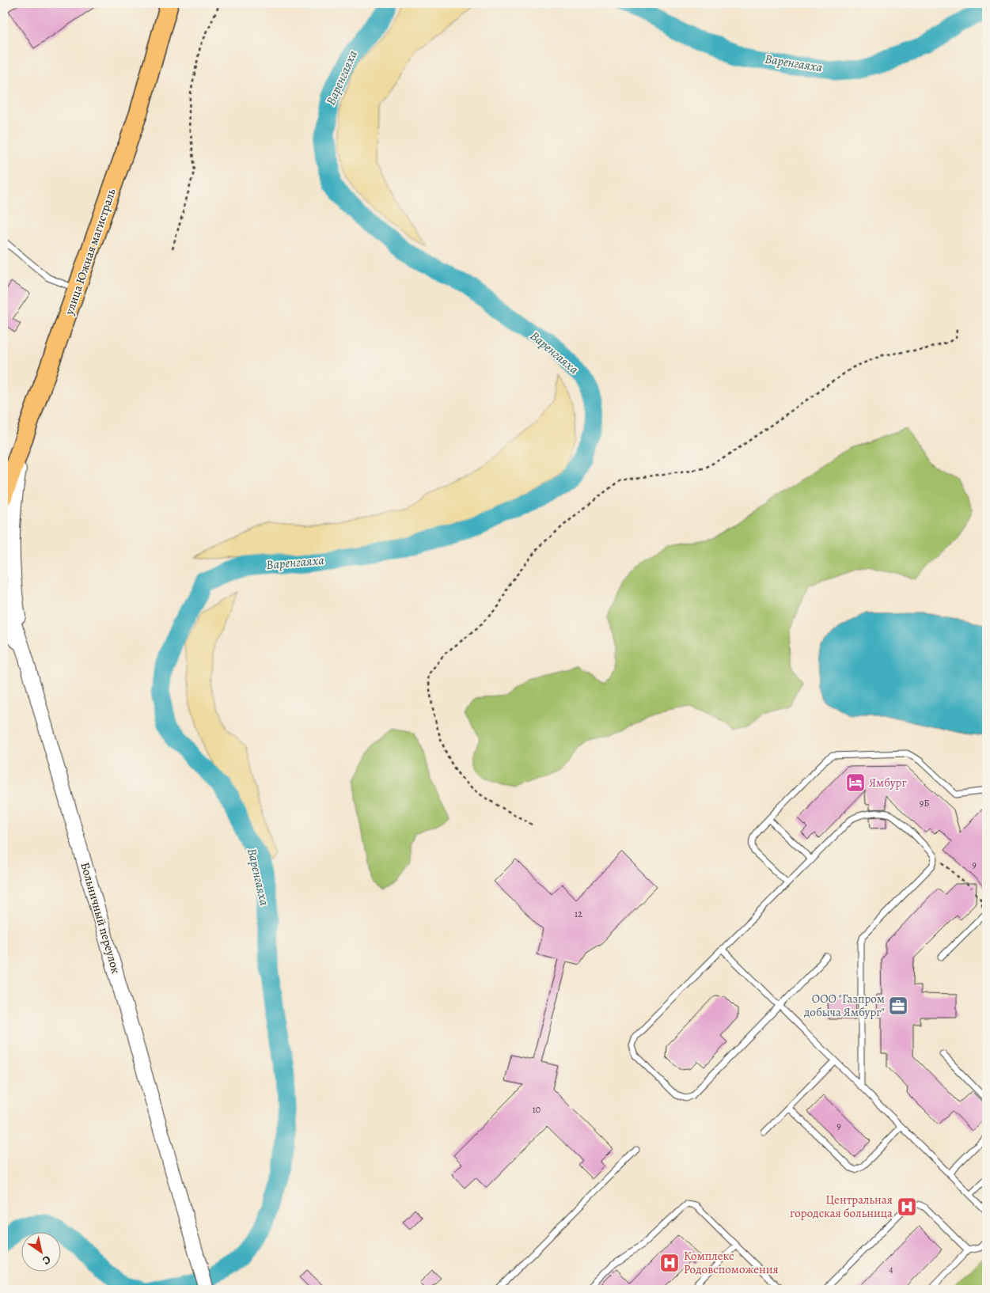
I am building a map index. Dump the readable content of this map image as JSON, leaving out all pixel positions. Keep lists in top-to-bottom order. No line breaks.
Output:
{"streets":{"highway":["улица Южная магистраль"],"street":["Больничный переулок"]},"water":["Варенгаяха"],"places":{"hotel":["Ямбург"],"office":["ООО \"Газпром добыча Ямбург\""],"hospital":["Центральная городская больница","Комплекс Родовспоможения"]},"house_numbers":["9Б","9","12","10","9","4"],"north":"bottom right"}
